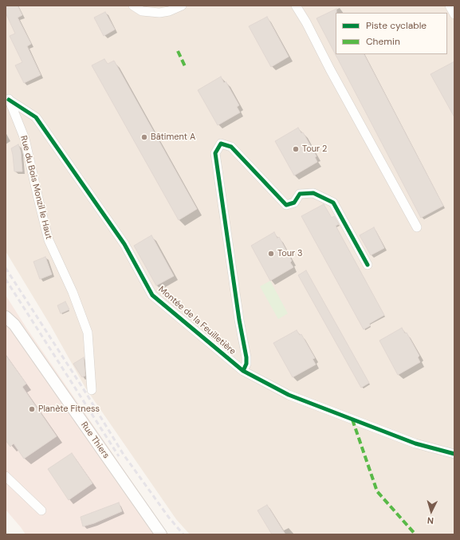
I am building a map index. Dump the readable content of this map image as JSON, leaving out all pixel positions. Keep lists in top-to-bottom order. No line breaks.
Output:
{"streets":{"street":["Rue du Bois Monzil le Haut","Montée de la Feuilletière","Rue Thiers"]},"crossings":[["Rue du Bois Monzil le Haut","Montée de la Feuilletière"]],"places":["Bâtiment A","Tour 2","Tour 3","Planète Fitness"],"legend":["Piste cyclable","Chemin"],"north":"bottom"}
